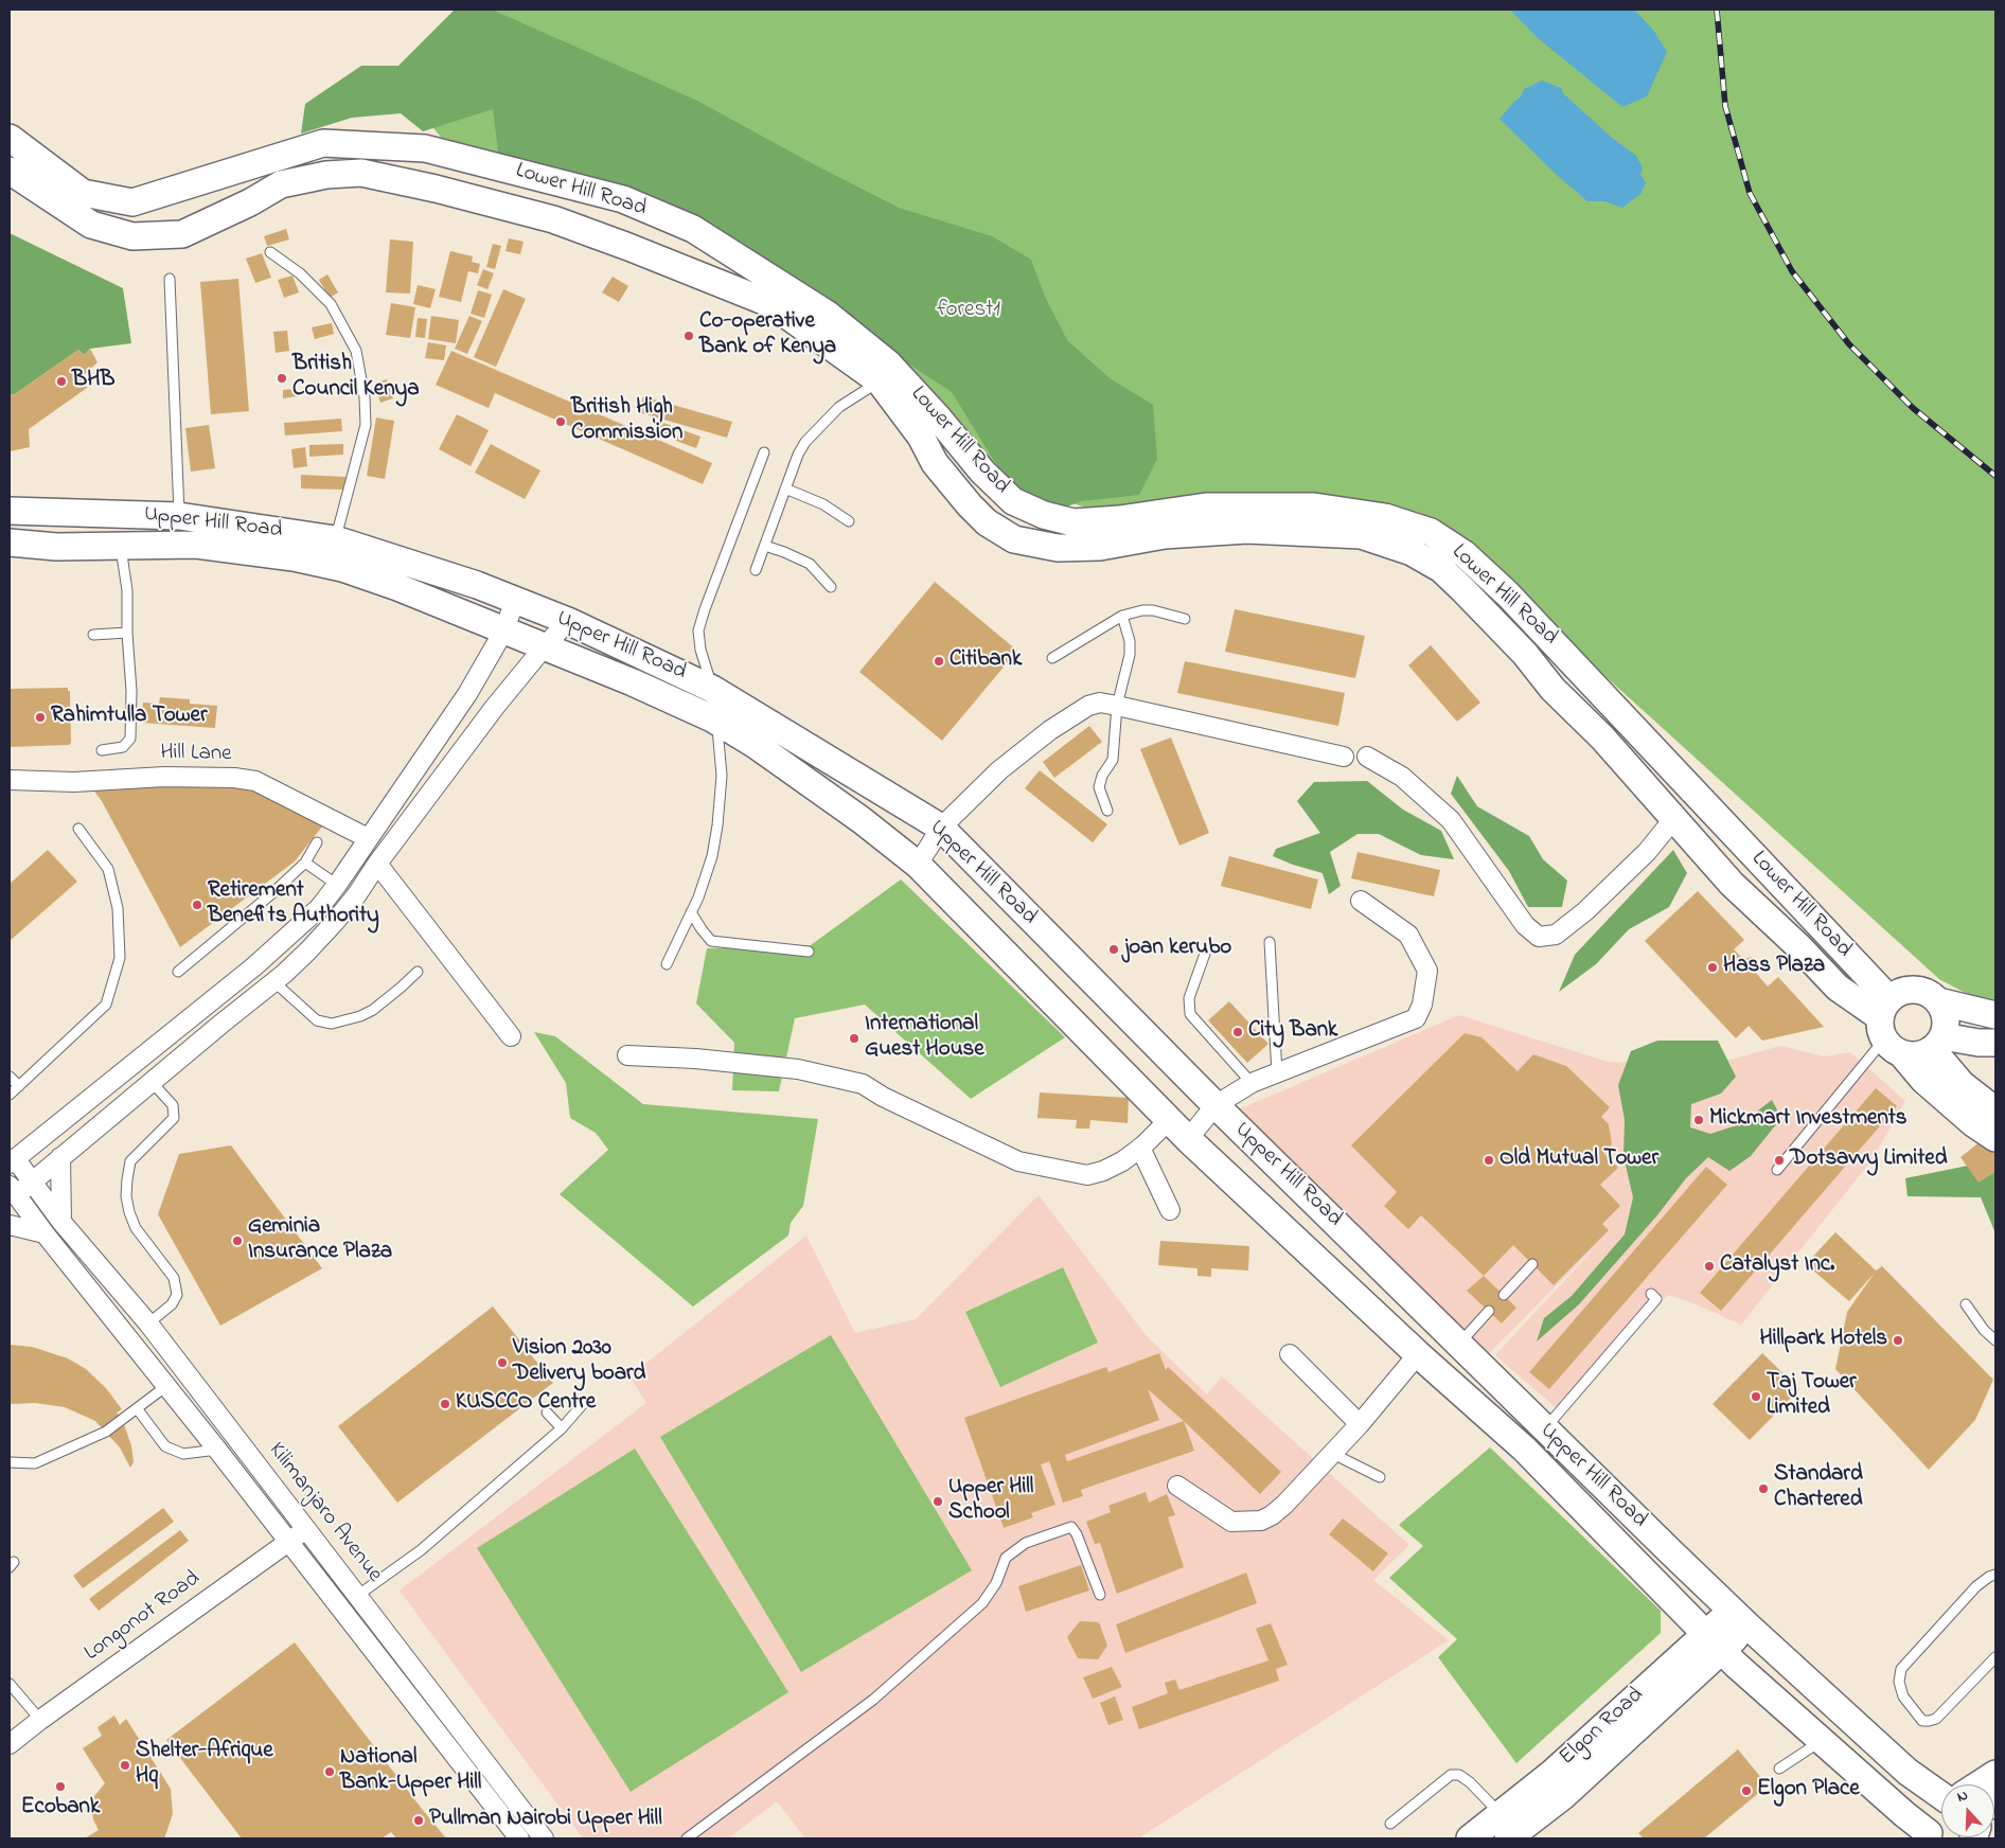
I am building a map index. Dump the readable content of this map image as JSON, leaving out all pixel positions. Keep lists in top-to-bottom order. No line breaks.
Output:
{"streets":{"street":["Lower Hill Road","Upper Hill Road","Hill Lane","Kilimanjaro Avenue","Longonot Road","Elgon Road"]},"crossings":[["Upper Hill Road","Elgon Road"],["Kilimanjaro Avenue","Longonot Road"]],"parks":["forest1"],"places":["Co-operative Bank of Kenya","British Council Kenya","BHB","British High Commission","Citibank","Rahimtulla Tower","Retirement Benefits Authority","joan kerubo","Hass Plaza","City Bank","International Guest House","Mickmart Investments","Old Mutual Tower","Dotsavvy Limited","Geminia Insurance Plaza","Catalyst Inc.","Hillpark Hotels","Vision 2030 Delivery board","Taj Tower Limited","KUSCCO Centre","Standard Chartered","Upper Hill School","Shelter-Afrique Hq","National Bank-Upper Hill","Ecobank","Elgon Place","Pullman Nairobi Upper Hill"],"north":"top"}
